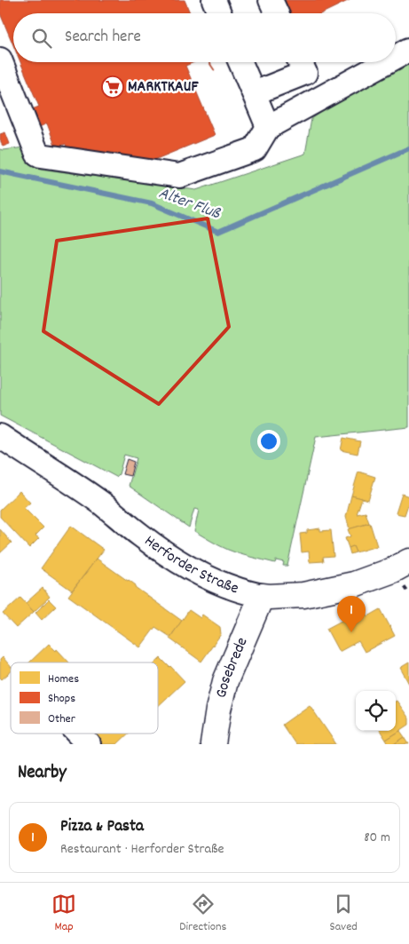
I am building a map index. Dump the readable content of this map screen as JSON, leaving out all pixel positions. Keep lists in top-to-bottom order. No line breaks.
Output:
{"streets":{"main road":["Herforder Straße","Gosebrede"]},"crossings":[["Herforder Straße","Gosebrede"]],"water":["Alter Fluß"],"places":{"supermarket":["MARKTKAUF"]},"legend":["Homes","Shops","Other"],"page":{"search":"Search here","pins":"1","heading":"Nearby","list":[{"mark":"1","name":"Pizza & Pasta","note":"Restaurant · Herforder Straße","value":"80 m"}],"nav":["Map","Directions","Saved"]}}
